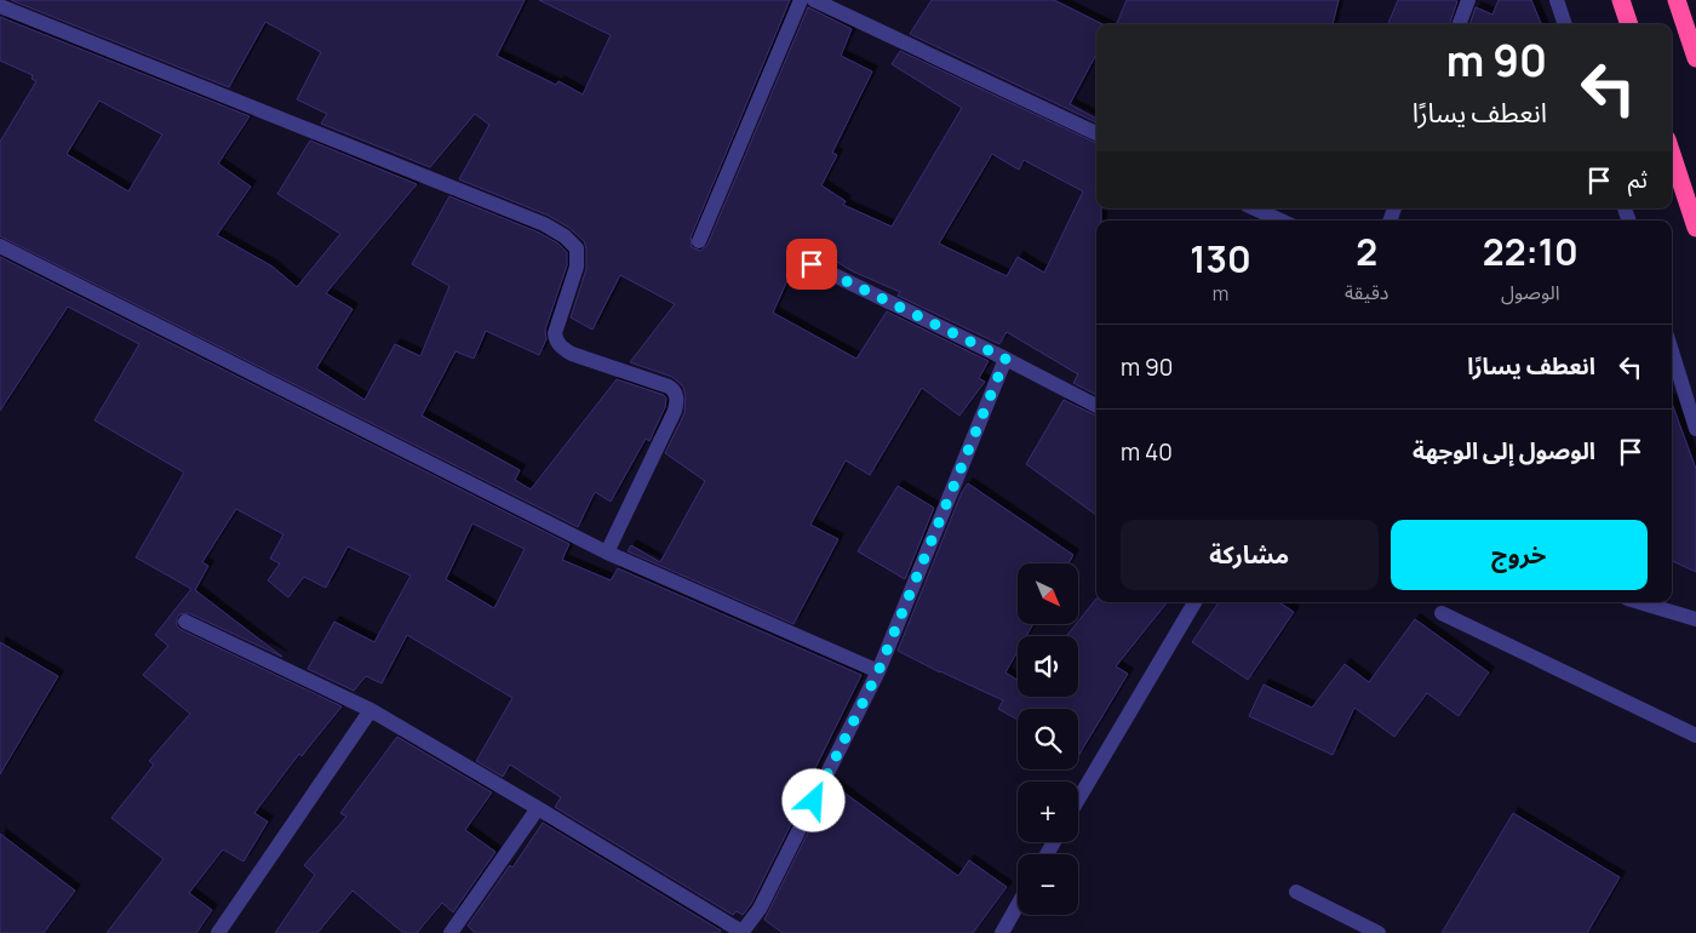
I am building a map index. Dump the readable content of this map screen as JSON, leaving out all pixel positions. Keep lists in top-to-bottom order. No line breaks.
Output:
{"north":"bottom right","page":{"turn":["90 m","انعطف يسارًا"],"then":"ثم","eta":["22:10","الوصول","2","دقيقة","130","m"],"list":[{"name":"انعطف يسارًا","value":"90 m"},{"name":"الوصول إلى الوجهة","value":"40 m"}],"buttons":["خروج","مشاركة"],"map_buttons":["+","−"]}}
